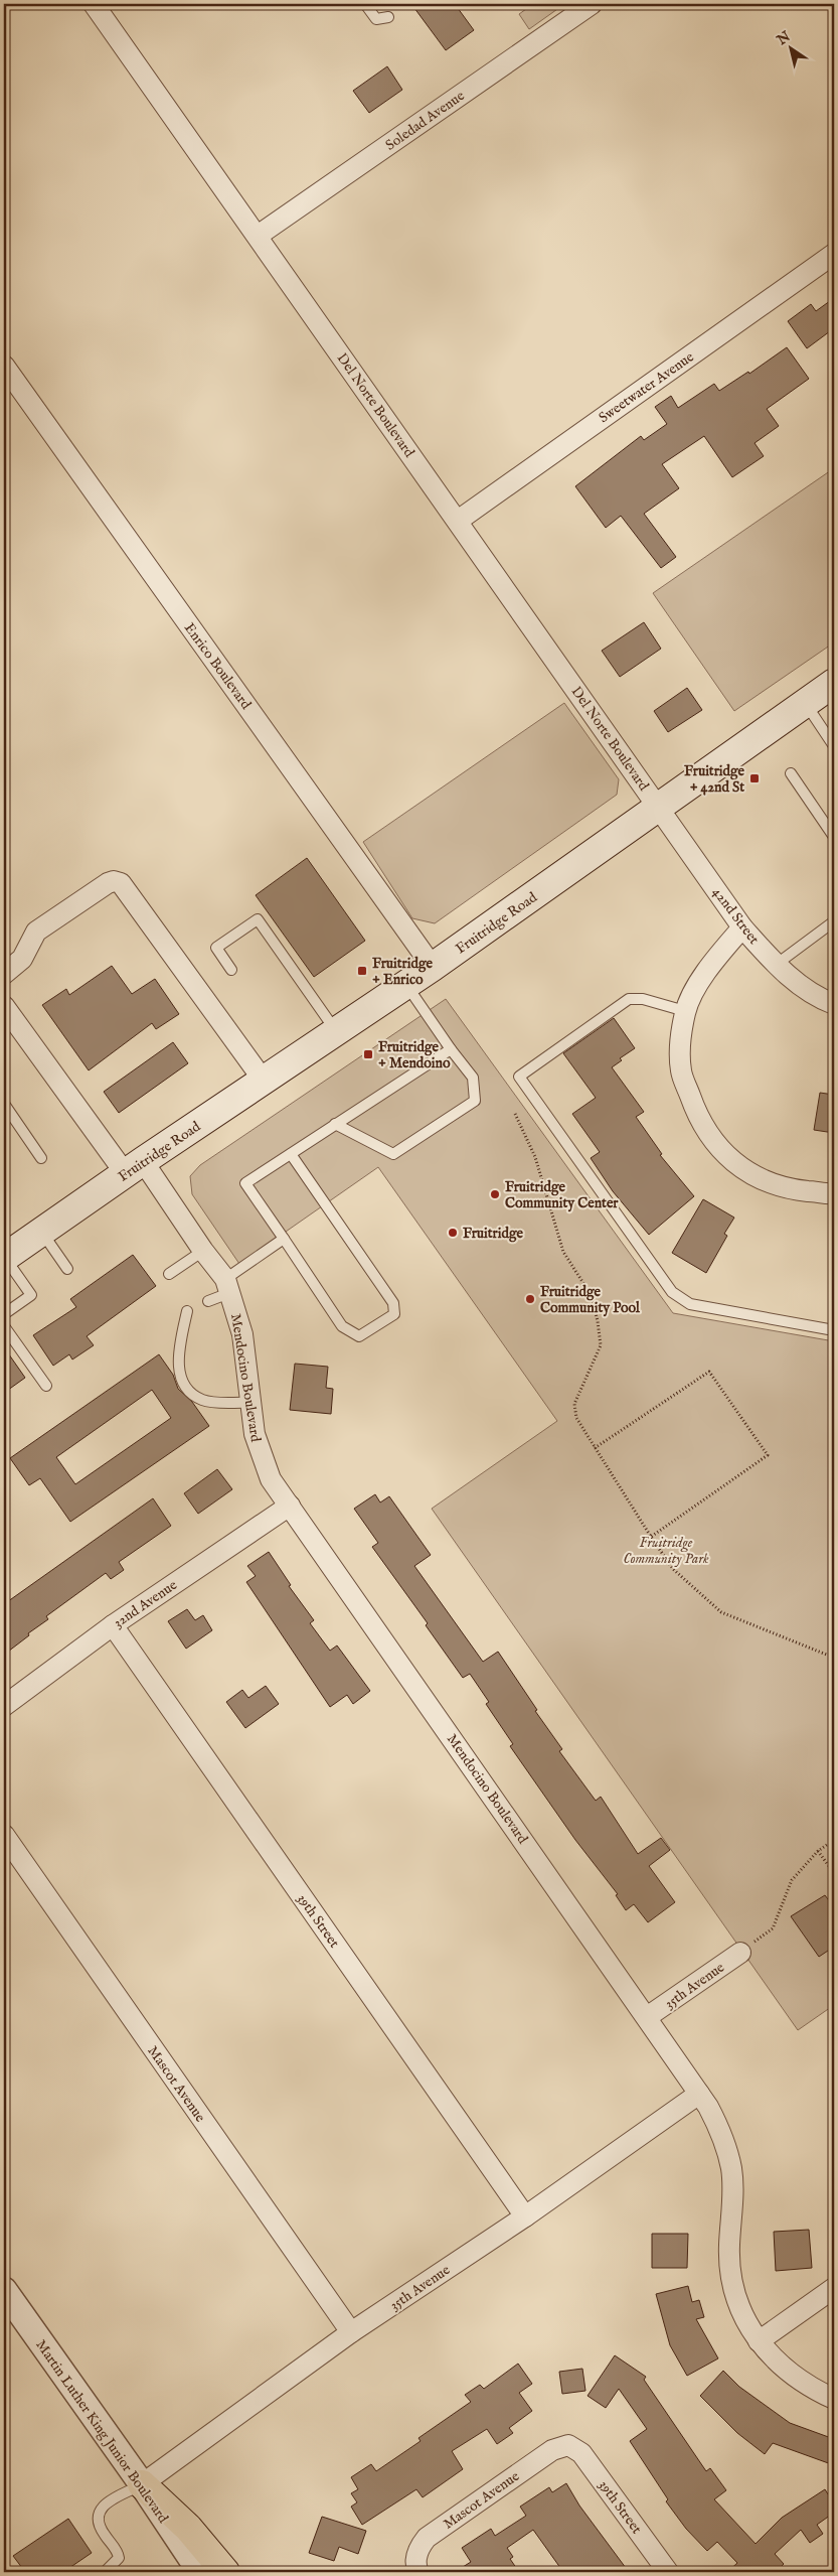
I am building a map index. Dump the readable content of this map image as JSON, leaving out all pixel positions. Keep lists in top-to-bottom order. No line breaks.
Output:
{"streets":{"main road":["Fruitridge Road"],"street":["Soledad Avenue","Sweetwater Avenue","Del Norte Boulevard","Enrico Boulevard","42nd Street","Mendocino Boulevard","32nd Avenue","39th Street","35th Avenue","Mascot Avenue","Martin Luther King Junior Boulevard"]},"crossings":[["Soledad Avenue","Del Norte Boulevard"],["Sweetwater Avenue","Del Norte Boulevard"],["Del Norte Boulevard","42nd Street"],["Del Norte Boulevard","Fruitridge Road"],["Enrico Boulevard","Fruitridge Road"],["42nd Street","Fruitridge Road"],["Fruitridge Road","Mendocino Boulevard"],["Mendocino Boulevard","32nd Avenue"],["Mendocino Boulevard","35th Avenue"],["32nd Avenue","39th Street"],["39th Street","35th Avenue"],["39th Street","Mascot Avenue"],["35th Avenue","Mascot Avenue"],["35th Avenue","Martin Luther King Junior Boulevard"]],"parks":["Fruitridge Community Park"],"places":{"transit":["Fruitridge + 42nd St","Fruitridge + Enrico","Fruitridge + Mendoino"],"other":["Fruitridge Community Center","Fruitridge","Fruitridge Community Pool"]},"north":"top left"}
